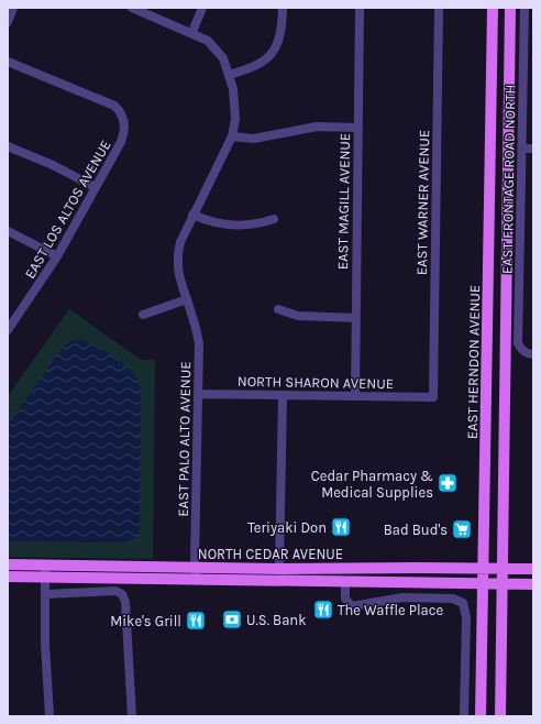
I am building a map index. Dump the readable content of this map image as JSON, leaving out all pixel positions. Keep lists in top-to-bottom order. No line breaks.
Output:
{"streets":{"main road":["EAST HERNDON AVENUE","NORTH CEDAR AVENUE"],"street":["EAST FRONTAGE ROAD NORTH","EAST MAGILL AVENUE","EAST WARNER AVENUE","EAST LOS ALTOS AVENUE","NORTH SHARON AVENUE","EAST PALO ALTO AVENUE"]},"crossings":[["EAST MAGILL AVENUE","NORTH SHARON AVENUE"],["EAST WARNER AVENUE","NORTH SHARON AVENUE"],["EAST HERNDON AVENUE","NORTH CEDAR AVENUE"],["NORTH SHARON AVENUE","EAST PALO ALTO AVENUE"],["EAST PALO ALTO AVENUE","NORTH CEDAR AVENUE"]],"places":{"pharmacy":["Cedar Pharmacy & Medical Supplies"],"restaurant":["Teriyaki Don","The Waffle Place","Mike's Grill"],"supermarket":["Bad Bud's"],"bank":["U.S. Bank"]}}
